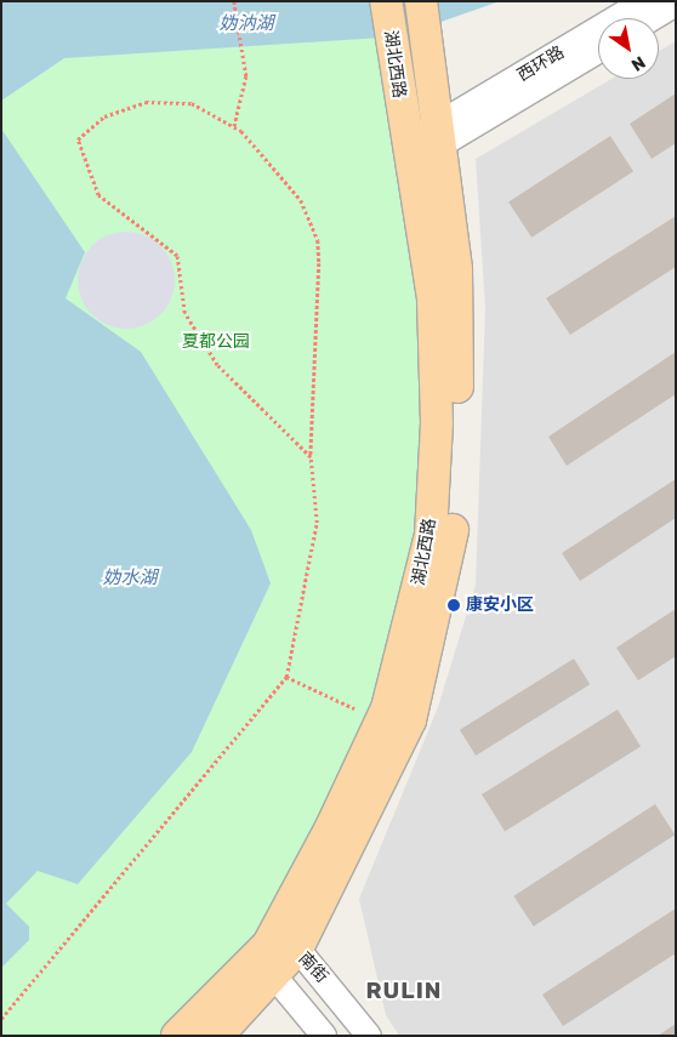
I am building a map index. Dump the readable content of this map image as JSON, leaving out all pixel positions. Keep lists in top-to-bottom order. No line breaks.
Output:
{"streets":{"main road":["湖北西路"],"street":["西环路","南街"]},"crossings":[["湖北西路","西环路"],["湖北西路","南街"]],"districts":["RULIN"],"water":["妫汭湖","妫水湖"],"parks":["夏都公园"],"places":["康安小区"],"north":"bottom right"}
